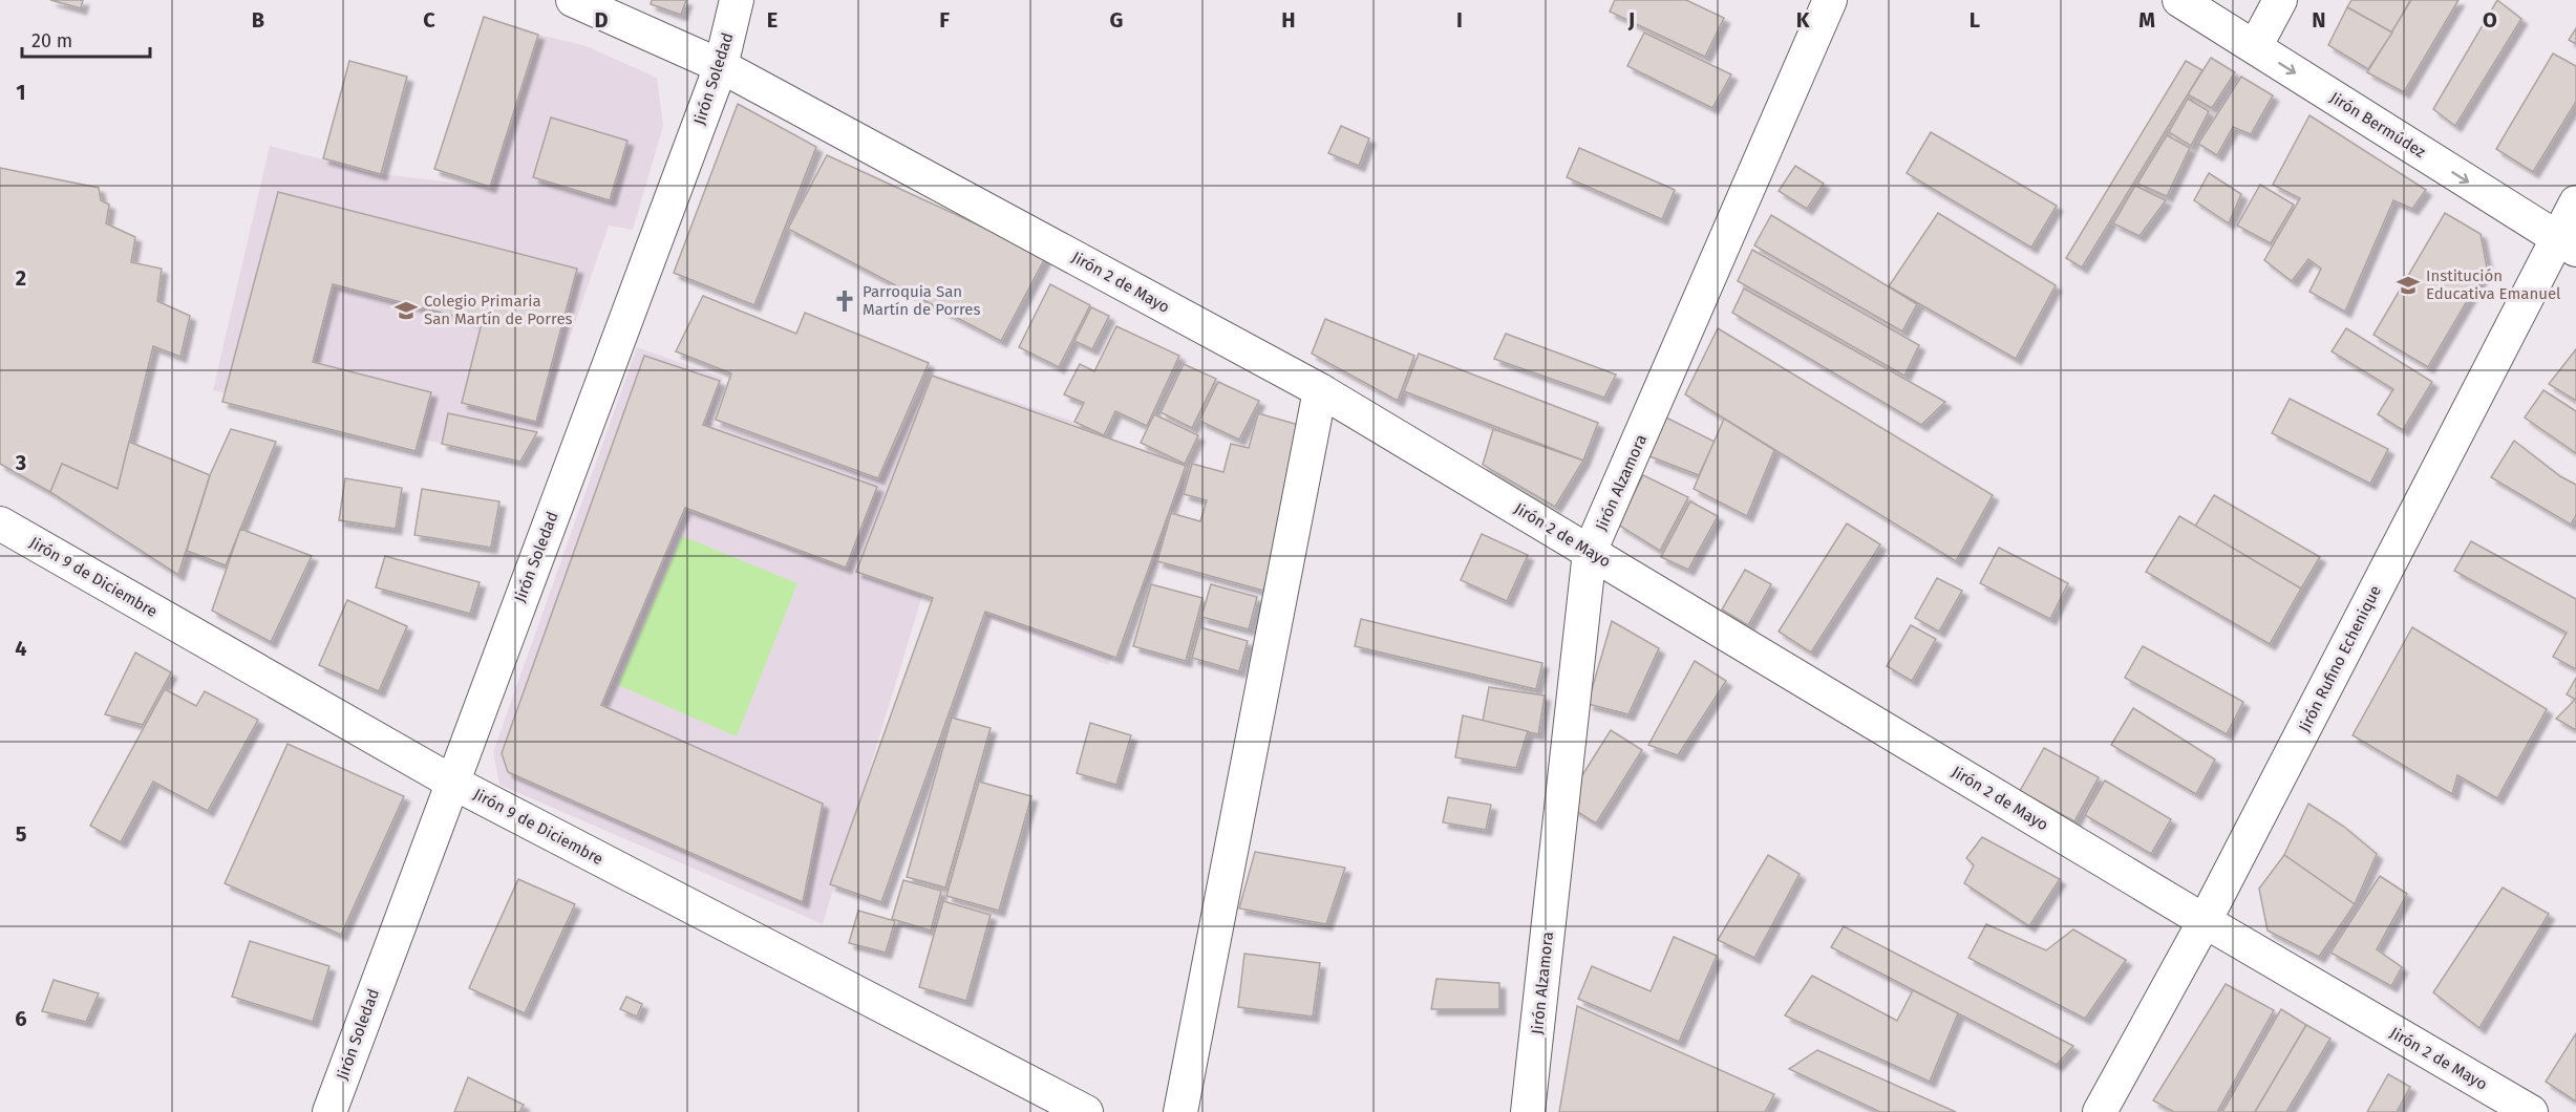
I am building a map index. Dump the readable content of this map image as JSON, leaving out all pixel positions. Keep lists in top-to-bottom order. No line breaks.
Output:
{"streets":{"street":["Jirón Soledad","Jirón Bermúdez","Jirón 2 de Mayo","Jirón Alzamora","Jirón 9 de Diciembre","Jirón Rufino Echenique"]},"crossings":[["Jirón Soledad","Jirón 2 de Mayo"],["Jirón Soledad","Jirón 9 de Diciembre"],["Jirón Bermúdez","Jirón Rufino Echenique"],["Jirón 2 de Mayo","Jirón Alzamora"],["Jirón 2 de Mayo","Jirón Rufino Echenique"]],"one_way":["Jirón Bermúdez"],"places":{"school or university":["Institución Educativa Emanuel","Colegio Primaria San Martín de Porres"],"church":["Parroquia San Martín de Porres"]},"scale_bar":"20 m","grid":{"columns":["B","C","D","E","F","G","H","I","J","K","L","M","N","O"],"rows":["1","2","3","4","5","6"]}}
